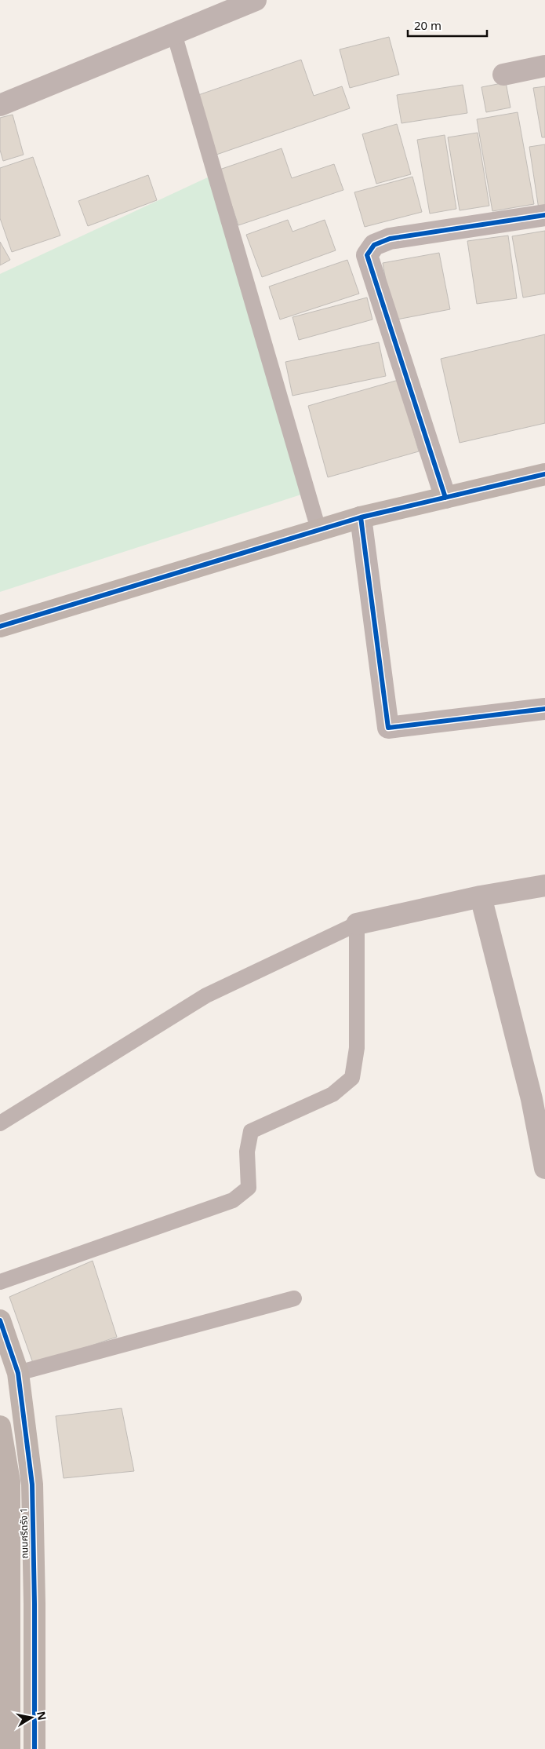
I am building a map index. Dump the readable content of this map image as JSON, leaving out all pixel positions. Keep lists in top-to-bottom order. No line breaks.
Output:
{"streets":{"street":["ถนนศรีตรัง 1"]},"scale_bar":"20 m","north":"right"}
